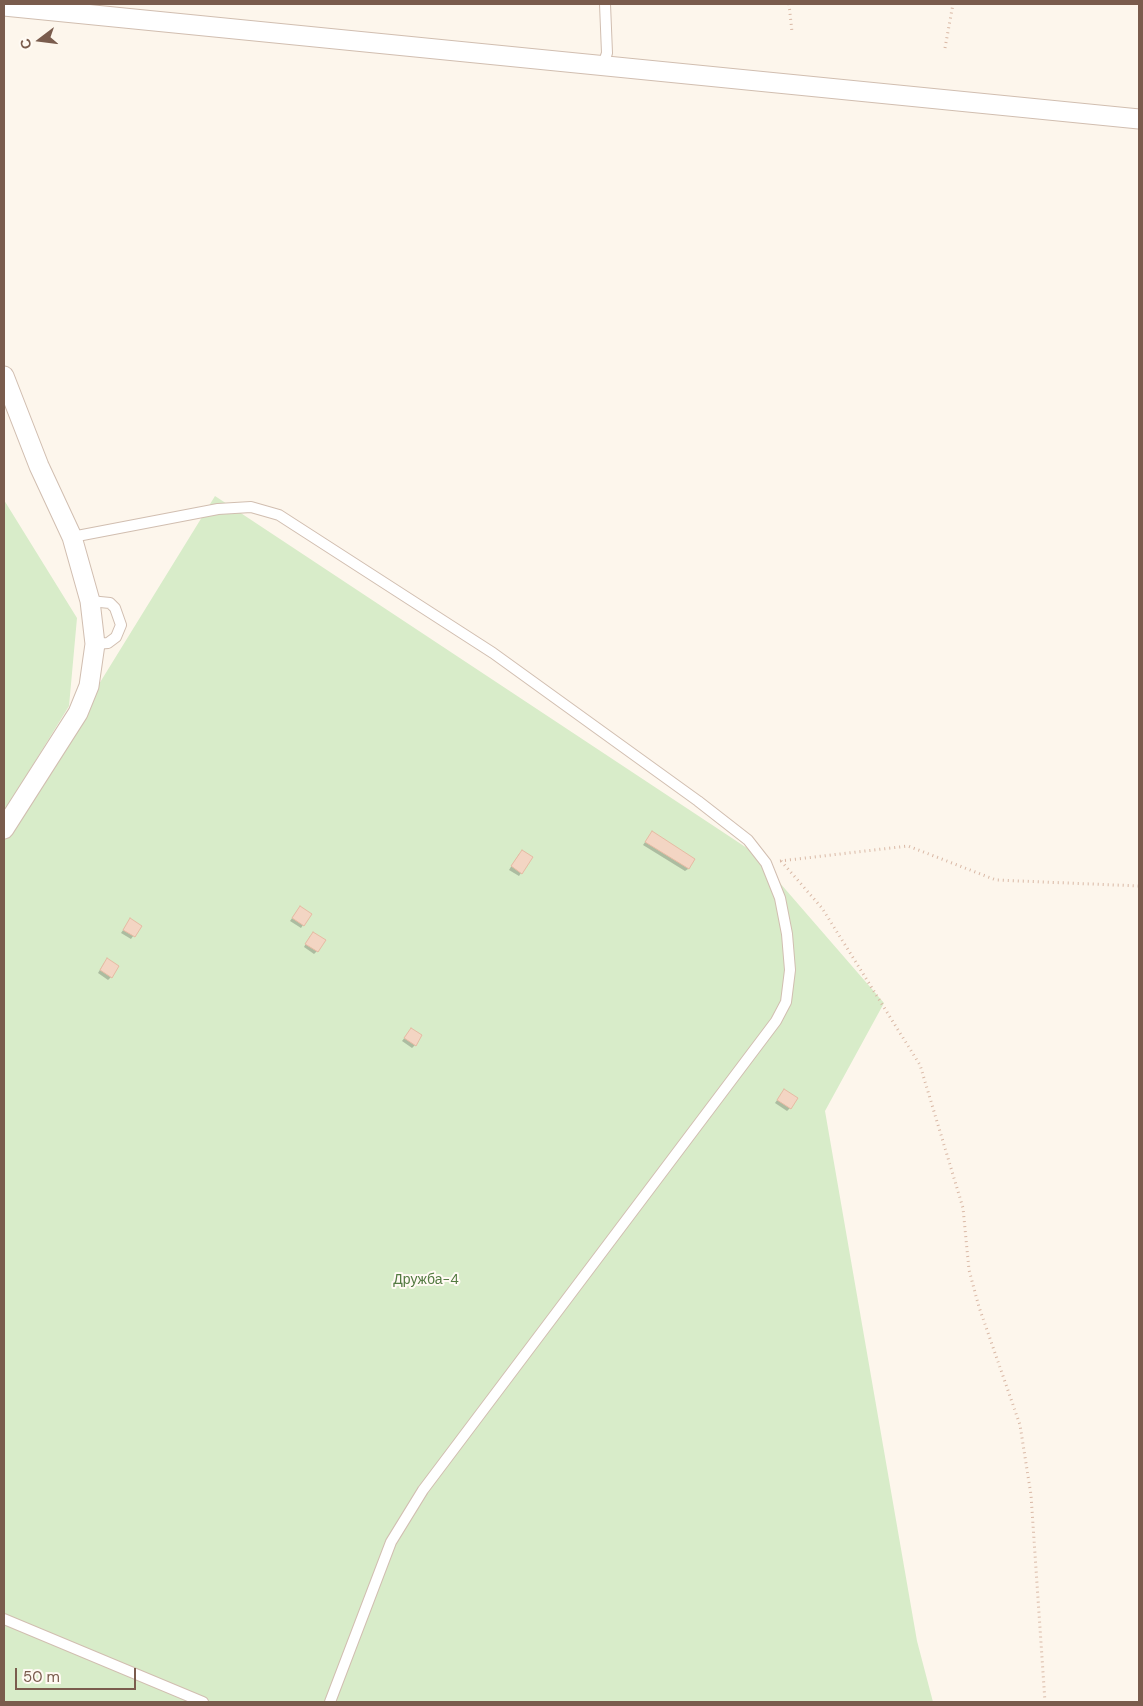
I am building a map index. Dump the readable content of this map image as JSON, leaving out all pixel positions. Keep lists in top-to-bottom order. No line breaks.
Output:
{"parks":["Дружба-4"],"scale_bar":"50 m","north":"left"}
